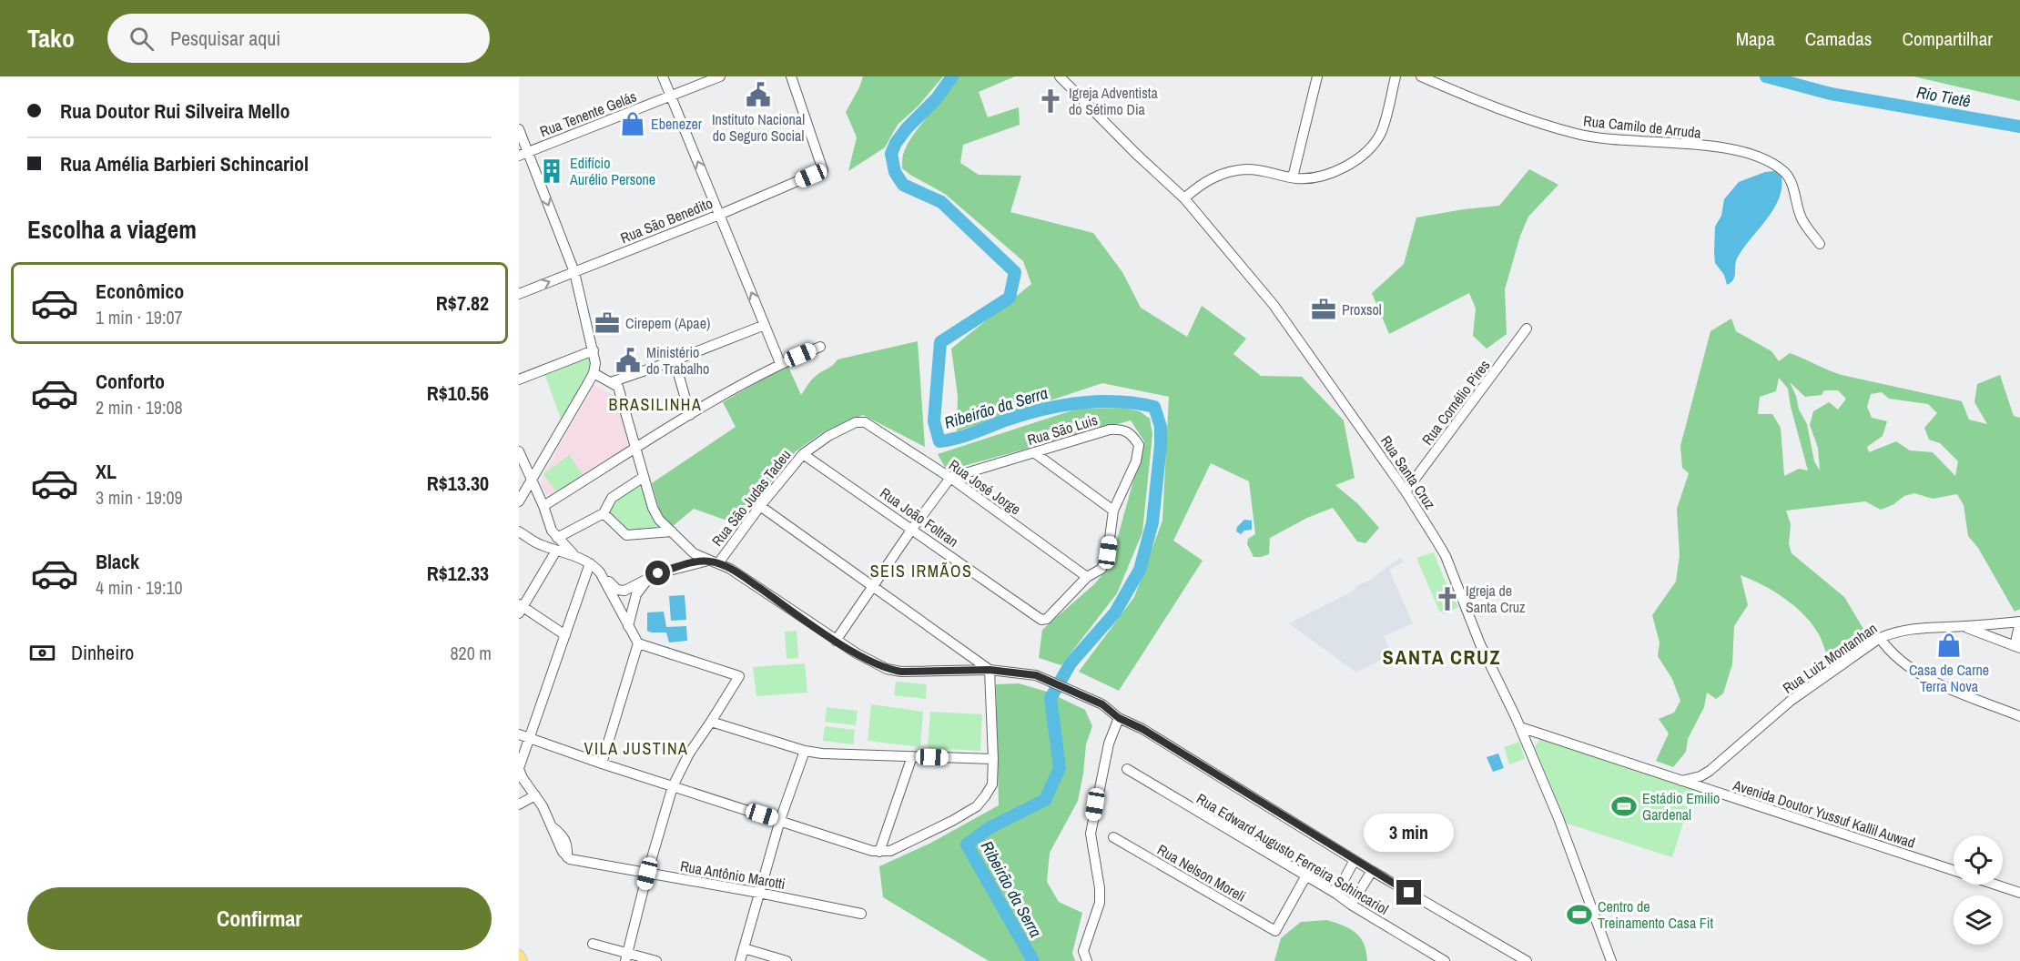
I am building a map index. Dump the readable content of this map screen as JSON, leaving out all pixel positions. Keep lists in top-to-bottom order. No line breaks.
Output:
{"streets":{"street":["Rua Tenente Gelás","Rua Camilo de Arruda","Rua São Benedito","Rua Cornélio Pires","Rua São Luis","Rua Santa Cruz","Rua José Jorge","Rua São Judas Tadeu","Rua João Foltran","Rua Luiz Montanhan","Avenida Doutor Yussuf Kallil Auwad","Rua Edward Augusto Ferreira Schincariol","Rua Nelson Moreli","Rua Antônio Marotti"]},"crossings":[["Rua Cornélio Pires","Rua Santa Cruz"],["Rua São Luis","Rua José Jorge"],["Rua São Luis","Rua João Foltran"],["Rua Santa Cruz","Avenida Doutor Yussuf Kallil Auwad"],["Rua José Jorge","Rua São Judas Tadeu"],["Rua São Judas Tadeu","Rua João Foltran"],["Rua Luiz Montanhan","Avenida Doutor Yussuf Kallil Auwad"],["Rua Edward Augusto Ferreira Schincariol","Rua Nelson Moreli"]],"districts":["BRASILINHA","SEIS IRMÃOS","SANTA CRUZ","VILA JUSTINA"],"water":["Rio Tietê","Ribeirão da Serra"],"places":{"public building":["Instituto Nacional do Seguro Social","Ministério do Trabalho"],"church":["Igreja Adventista do Sétimo Dia","Igreja de Santa Cruz"],"shop":["Ebenezer","Casa de Carne Terra Nova"],"building":["Edifício Aurélio Persone"],"office":["Proxsol","Cirepem (Apae)"],"sports":["Estádio Emilio Gardenal","Centro de Treinamento Casa Fit"]},"page":{"header":"Tako","search":"Pesquisar aqui","nav":["Mapa","Camadas","Compartilhar"],"banner":["Rua Doutor Rui Silveira Mello","Rua Amélia Barbieri Schincariol"],"heading":"Escolha a viagem","list":[{"name":"Econômico","note":"1 min · 19:07","value":"R$7.82"},{"name":"Conforto","note":"2 min · 19:08","value":"R$10.56"},{"name":"XL","note":"3 min · 19:09","value":"R$13.30"},{"name":"Black","note":"4 min · 19:10","value":"R$12.33"}],"pay":["Dinheiro","820 m"],"bubble":"3 min","buttons":"Confirmar"}}
